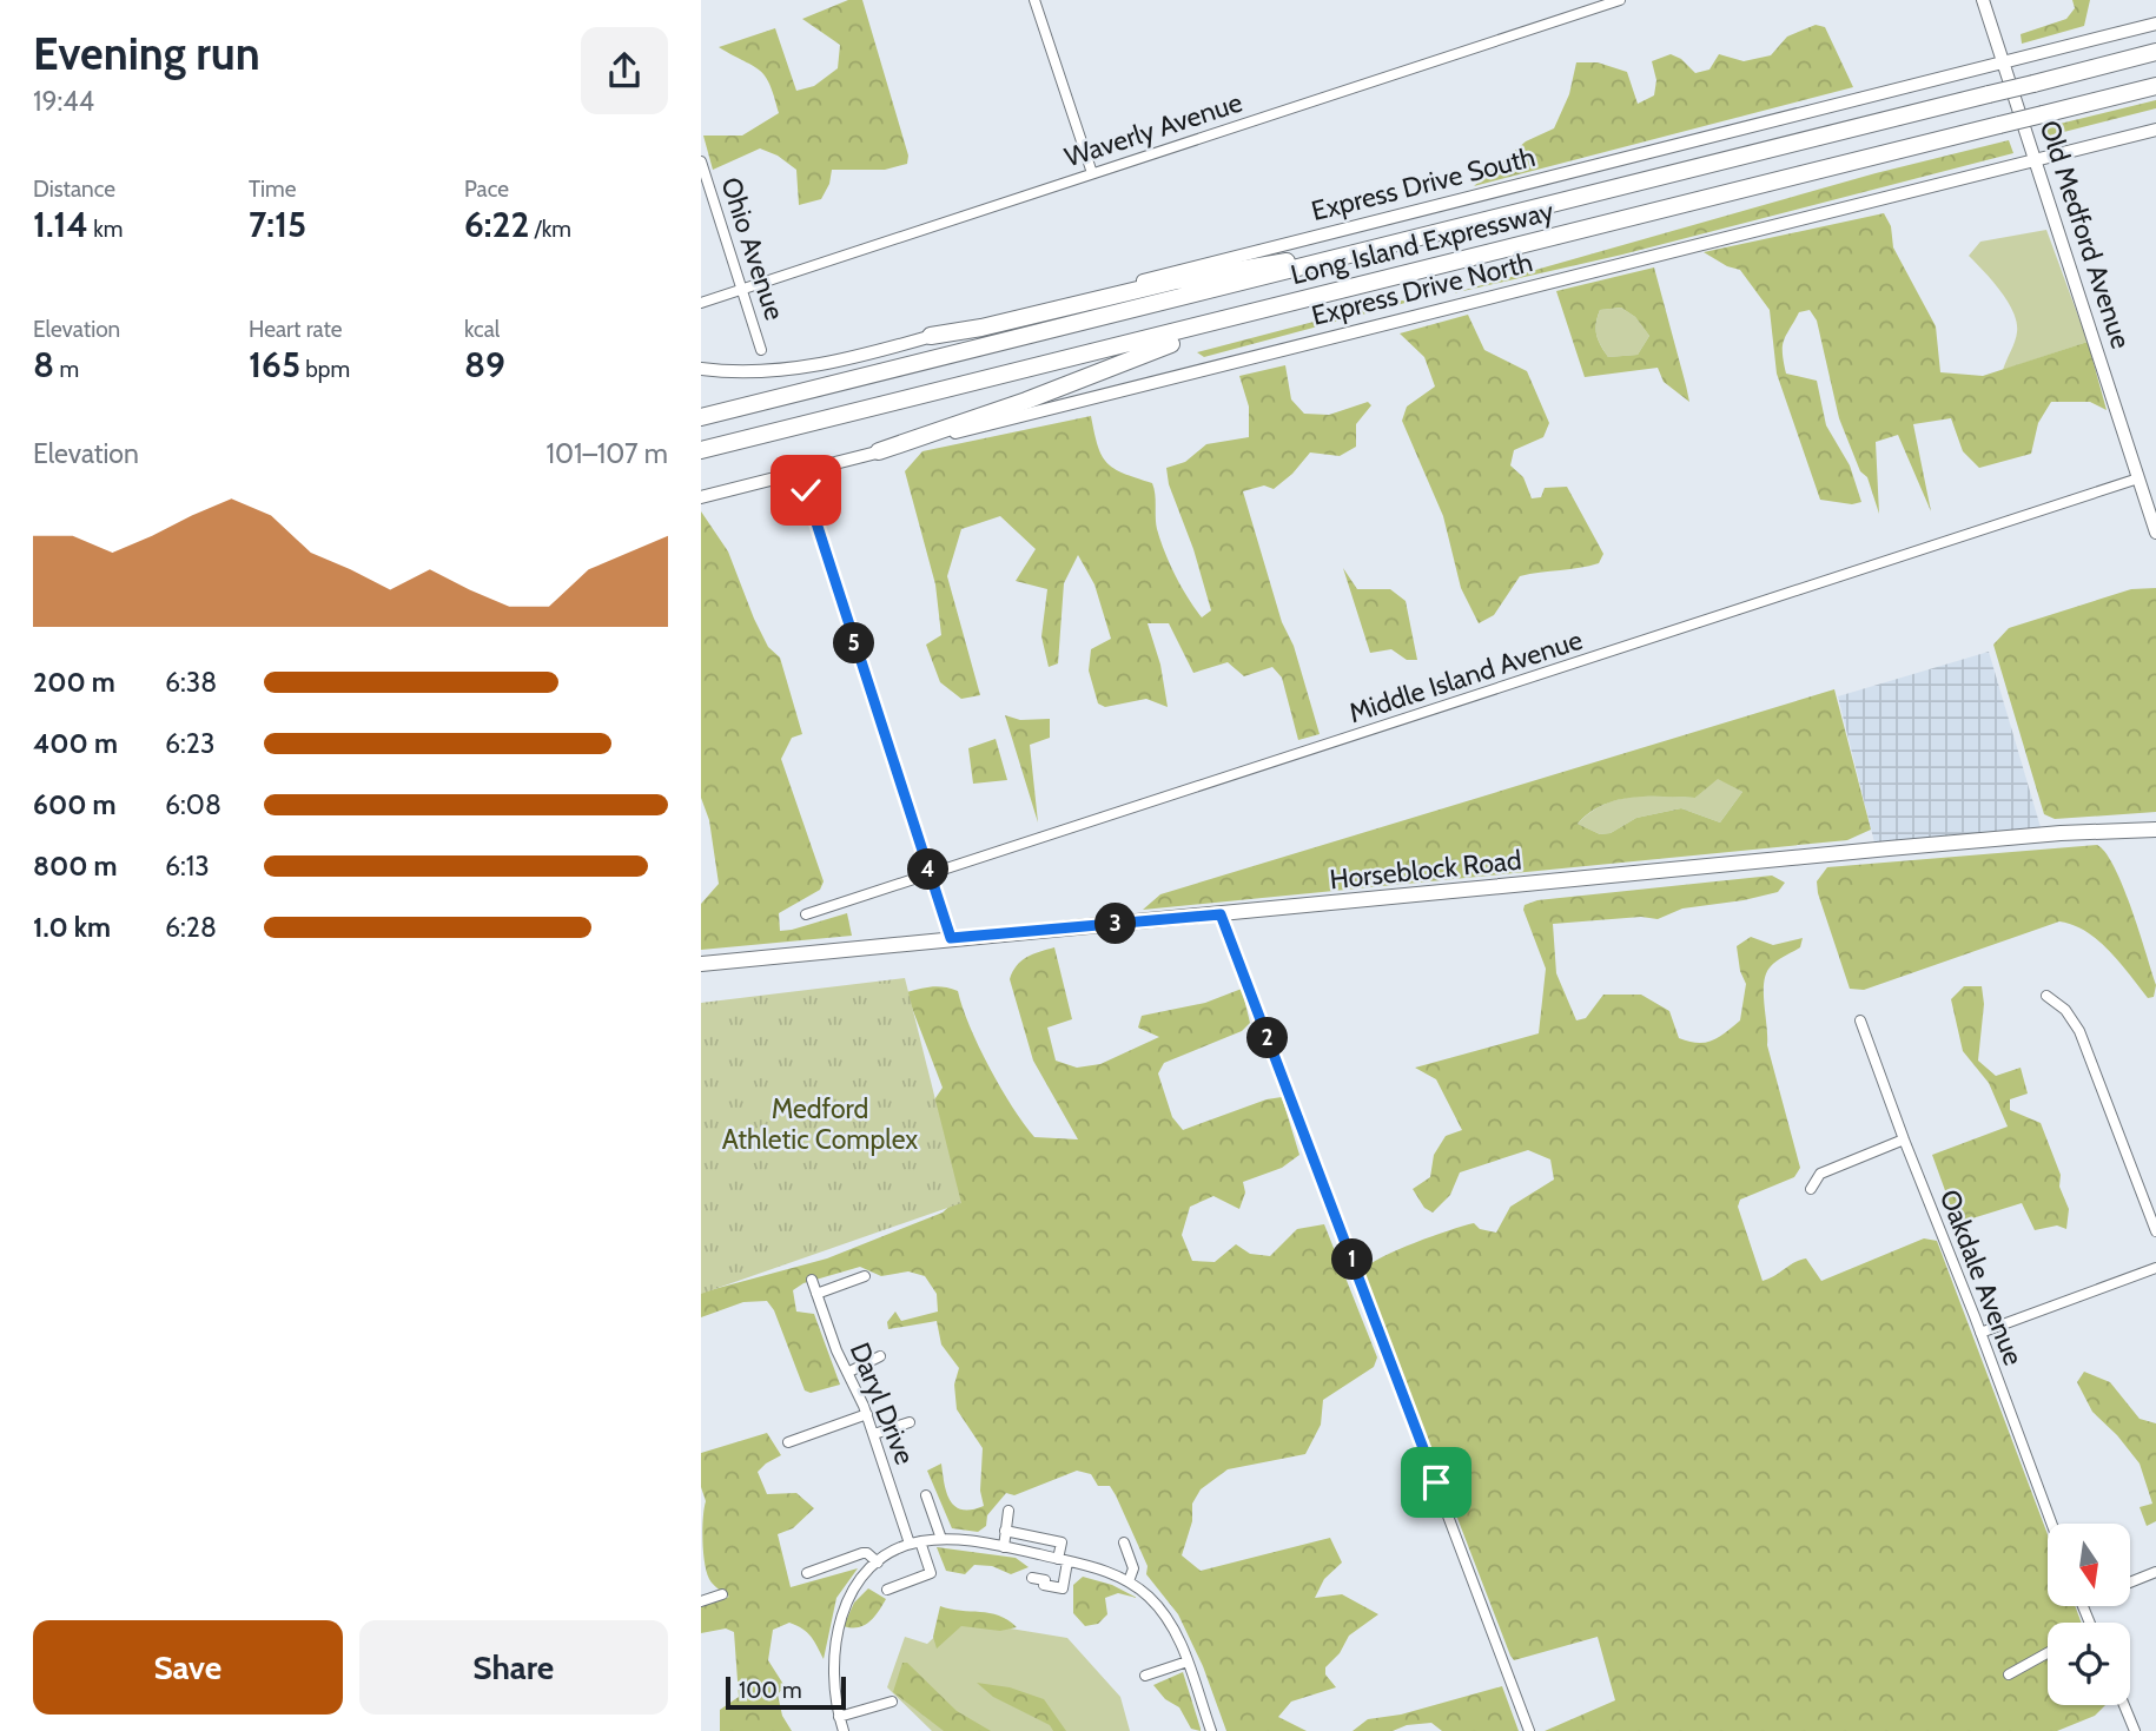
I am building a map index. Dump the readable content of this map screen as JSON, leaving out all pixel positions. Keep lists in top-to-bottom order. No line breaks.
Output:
{"streets":{"highway":["Long Island Expressway"],"main road":["Express Drive South","Old Medford Avenue","Express Drive North","Horseblock Road"],"street":["Waverly Avenue","Ohio Avenue","Middle Island Avenue","Oakdale Avenue","Daryl Drive"]},"crossings":[["Waverly Avenue","Ohio Avenue"],["Express Drive South","Old Medford Avenue"],["Old Medford Avenue","Express Drive North"],["Old Medford Avenue","Middle Island Avenue"]],"parks":["Medford Athletic Complex"],"scale_bar":"100 m","north":"bottom","page":{"heading":["Evening run","19:44"],"stats":[["Distance","1.14 km"],["Time","7:15"],["Pace","6:22 /km"],["Elevation","8 m"],["Heart rate","165 bpm"],["kcal","89"]],"chart":["Elevation","101–107 m"],"pins":["5","4","3","2","1"],"list":[{"name":"200 m","note":"6:38"},{"name":"400 m","note":"6:23"},{"name":"600 m","note":"6:08"},{"name":"800 m","note":"6:13"},{"name":"1.0 km","note":"6:28"}],"buttons":["Save","Share"],"scale":"100 m"}}
